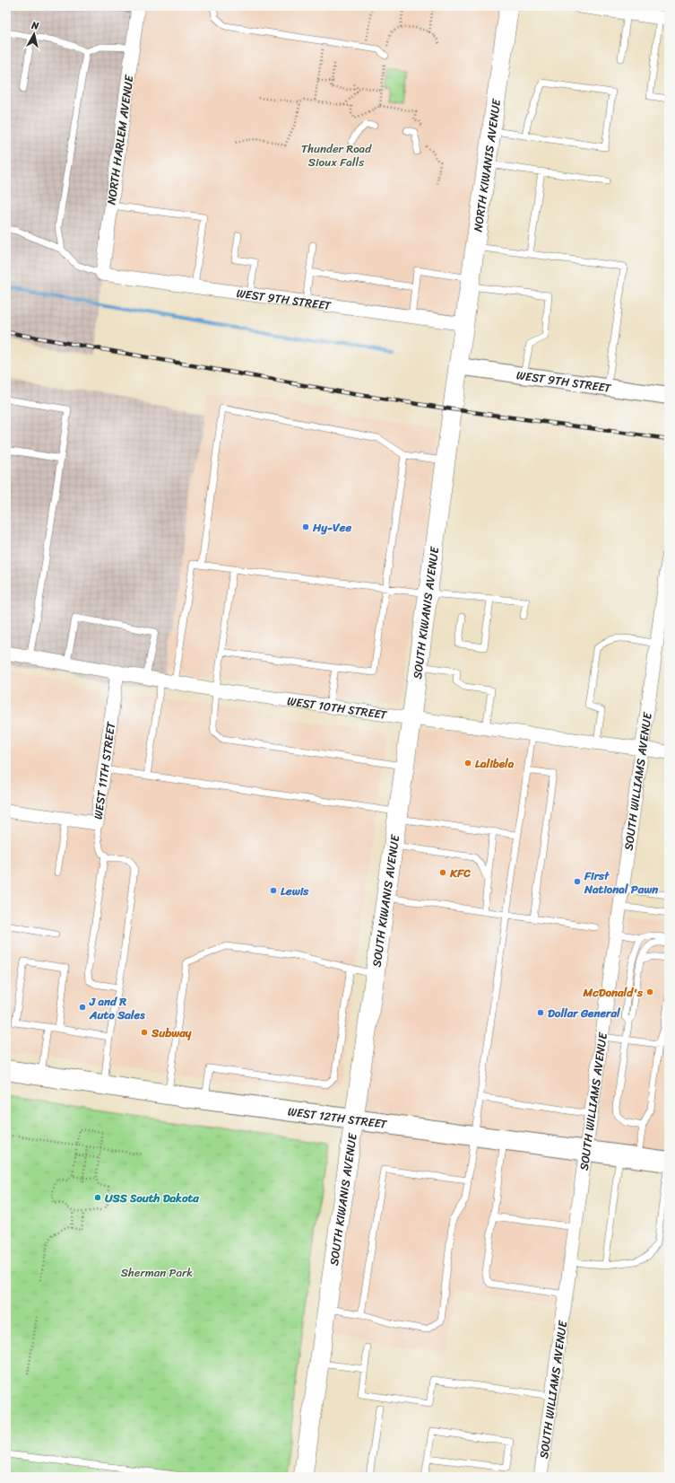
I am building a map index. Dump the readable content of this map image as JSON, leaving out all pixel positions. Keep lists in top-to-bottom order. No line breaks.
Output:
{"streets":{"main road":["NORTH KIWANIS AVENUE","SOUTH KIWANIS AVENUE","WEST 12TH STREET"],"street":["NORTH HARLEM AVENUE","WEST 9TH STREET","WEST 10TH STREET","WEST 11TH STREET","SOUTH WILLIAMS AVENUE"]},"crossings":[["NORTH HARLEM AVENUE","WEST 9TH STREET"],["NORTH KIWANIS AVENUE","WEST 9TH STREET"],["NORTH KIWANIS AVENUE","SOUTH KIWANIS AVENUE"],["WEST 9TH STREET","SOUTH KIWANIS AVENUE"],["SOUTH KIWANIS AVENUE","WEST 10TH STREET"],["SOUTH KIWANIS AVENUE","WEST 12TH STREET"],["WEST 10TH STREET","WEST 11TH STREET"],["WEST 10TH STREET","SOUTH WILLIAMS AVENUE"],["SOUTH WILLIAMS AVENUE","WEST 12TH STREET"]],"parks":["Thunder Road Sioux Falls","Sherman Park"],"places":["Hy-Vee","Lalibela","KFC","First National Pawn","Lewis","McDonald's","J and R Auto Sales","Dollar General","Subway","USS South Dakota"],"north":"top"}
